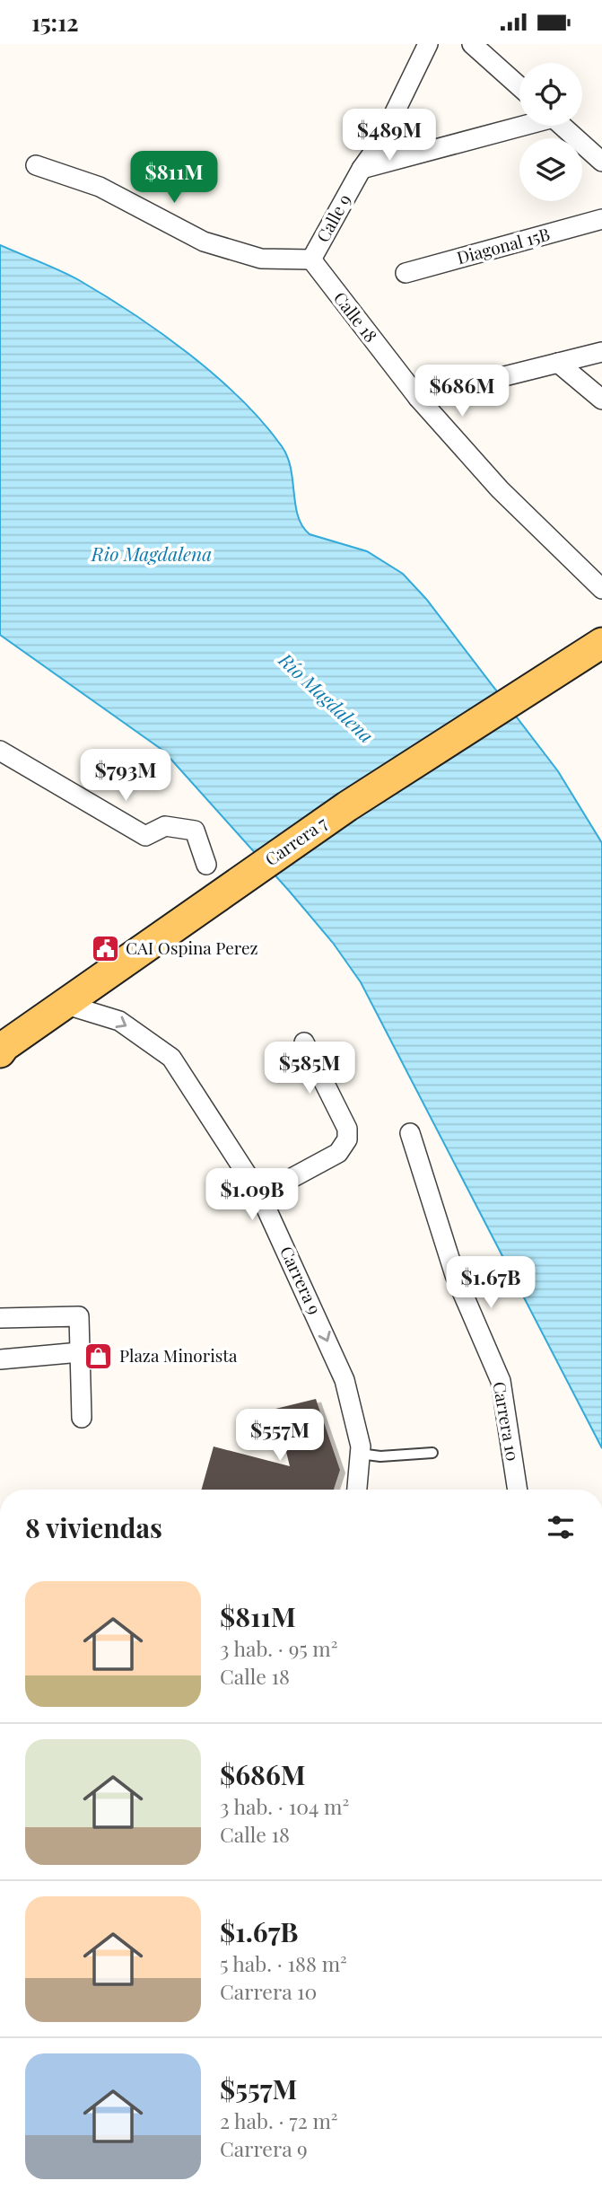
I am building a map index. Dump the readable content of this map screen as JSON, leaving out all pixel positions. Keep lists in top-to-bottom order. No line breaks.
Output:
{"streets":{"main road":["Carrera 7"],"street":["Calle 9","Diagonal 15B","Calle 18","Carrera 9","Carrera 10"]},"crossings":[["Calle 9","Calle 18"],["Carrera 7","Carrera 9"]],"one_way":["Carrera 9"],"water":["Rio Magdalena","Río Magdalena"],"places":{"public building":["CAI Ospina Perez"],"shop":["Plaza Minorista"]},"page":{"status":"15:12","price":["$489M","$811M","$686M","$793M","$585M","$1.09B","$1.67B","$557M"],"heading":"8 viviendas","list":[{"name":"$811M","note":"3 hab. · 95 m² · Calle 18"},{"name":"$686M","note":"3 hab. · 104 m² · Calle 18"},{"name":"$1.67B","note":"5 hab. · 188 m² · Carrera 10"},{"name":"$557M","note":"2 hab. · 72 m² · Carrera 9"}]}}
